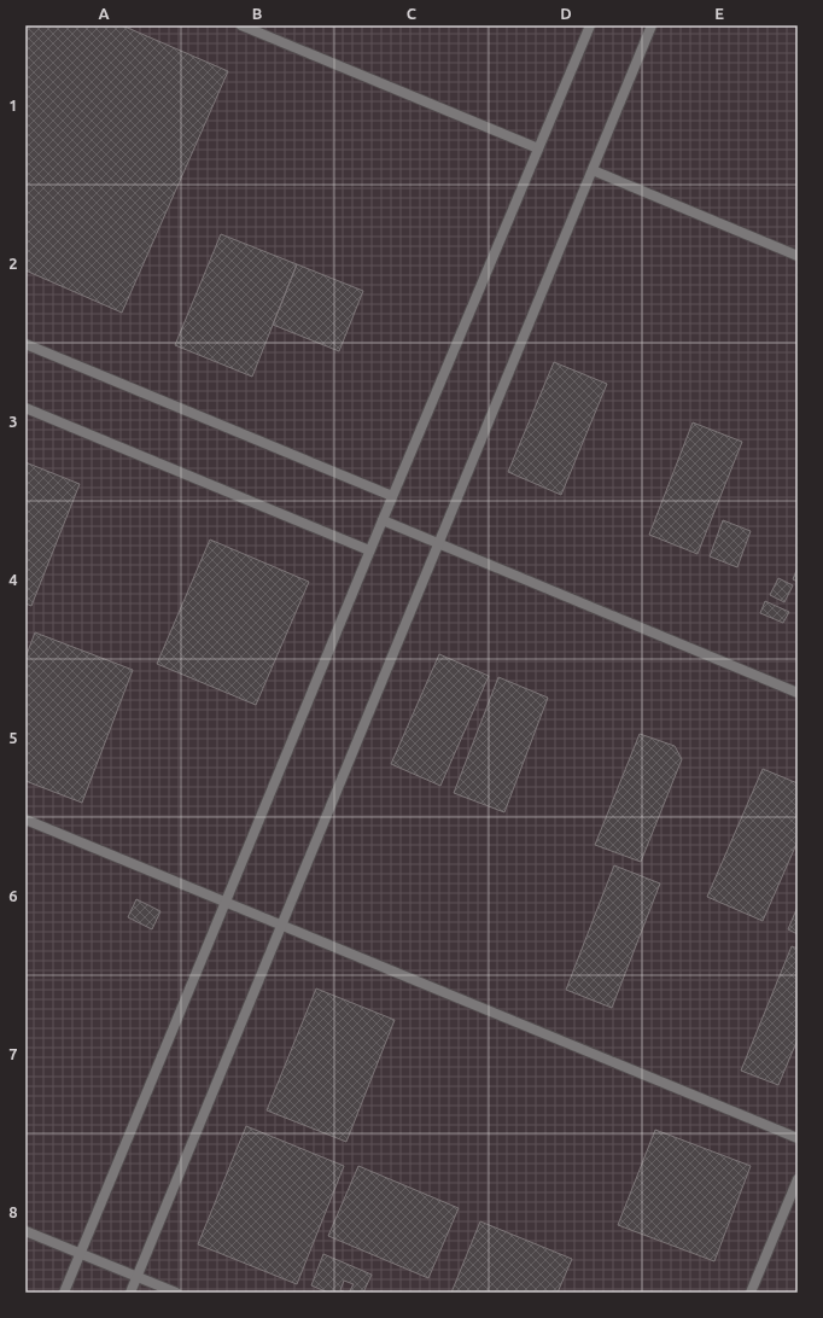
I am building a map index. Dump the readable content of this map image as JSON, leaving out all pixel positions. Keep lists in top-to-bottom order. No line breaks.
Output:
{"grid":{"columns":["A","B","C","D","E"],"rows":["1","2","3","4","5","6","7","8"]}}
